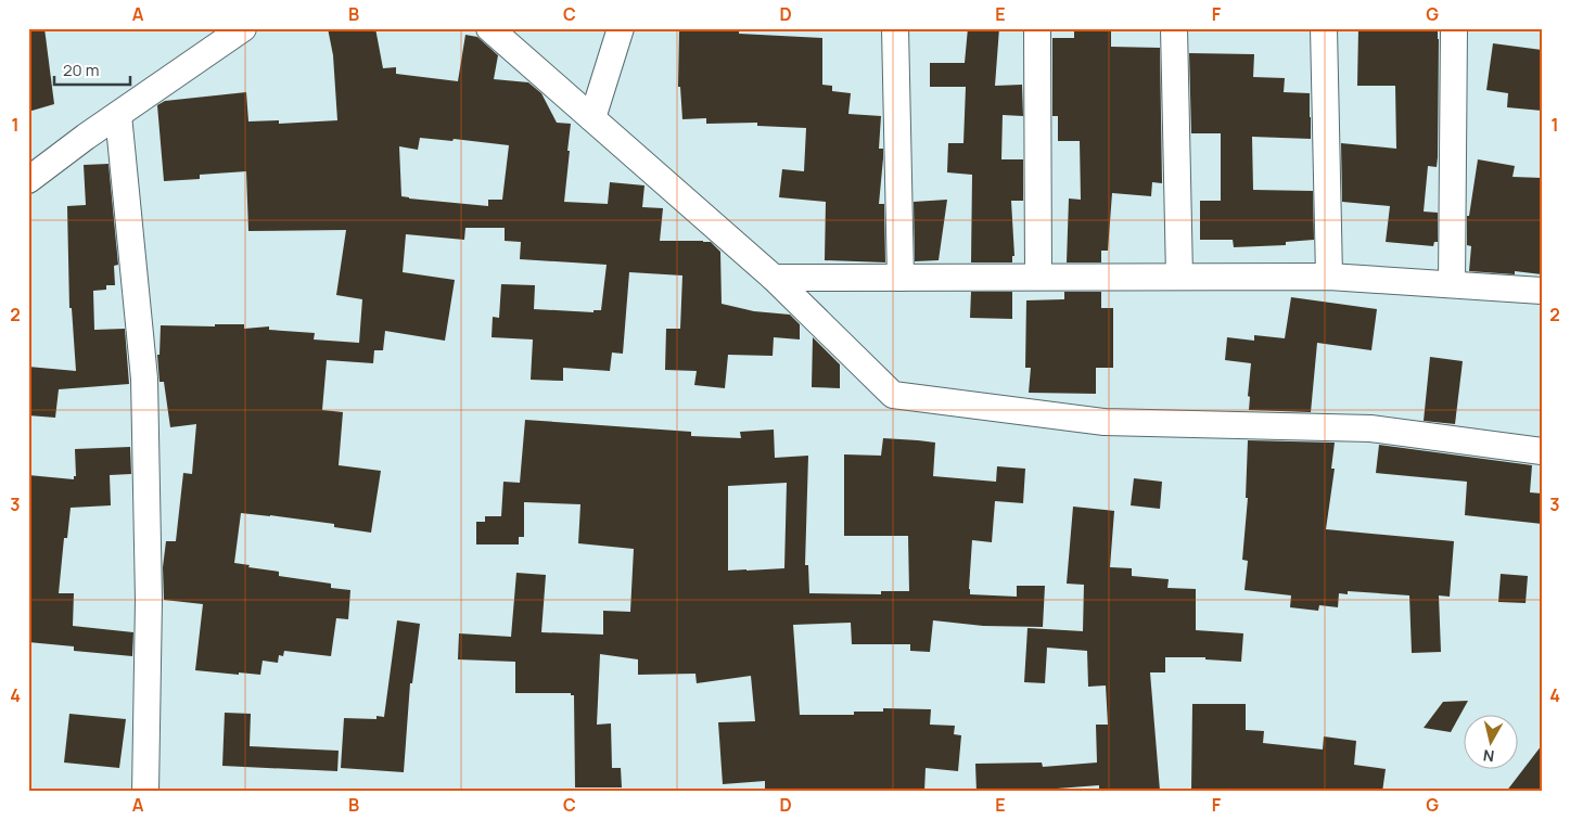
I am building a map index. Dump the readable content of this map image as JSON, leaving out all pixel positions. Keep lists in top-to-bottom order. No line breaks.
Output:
{"scale_bar":"20 m","north":"bottom","grid":{"columns":["A","B","C","D","E","F","G"],"rows":["1","2","3","4"]}}
